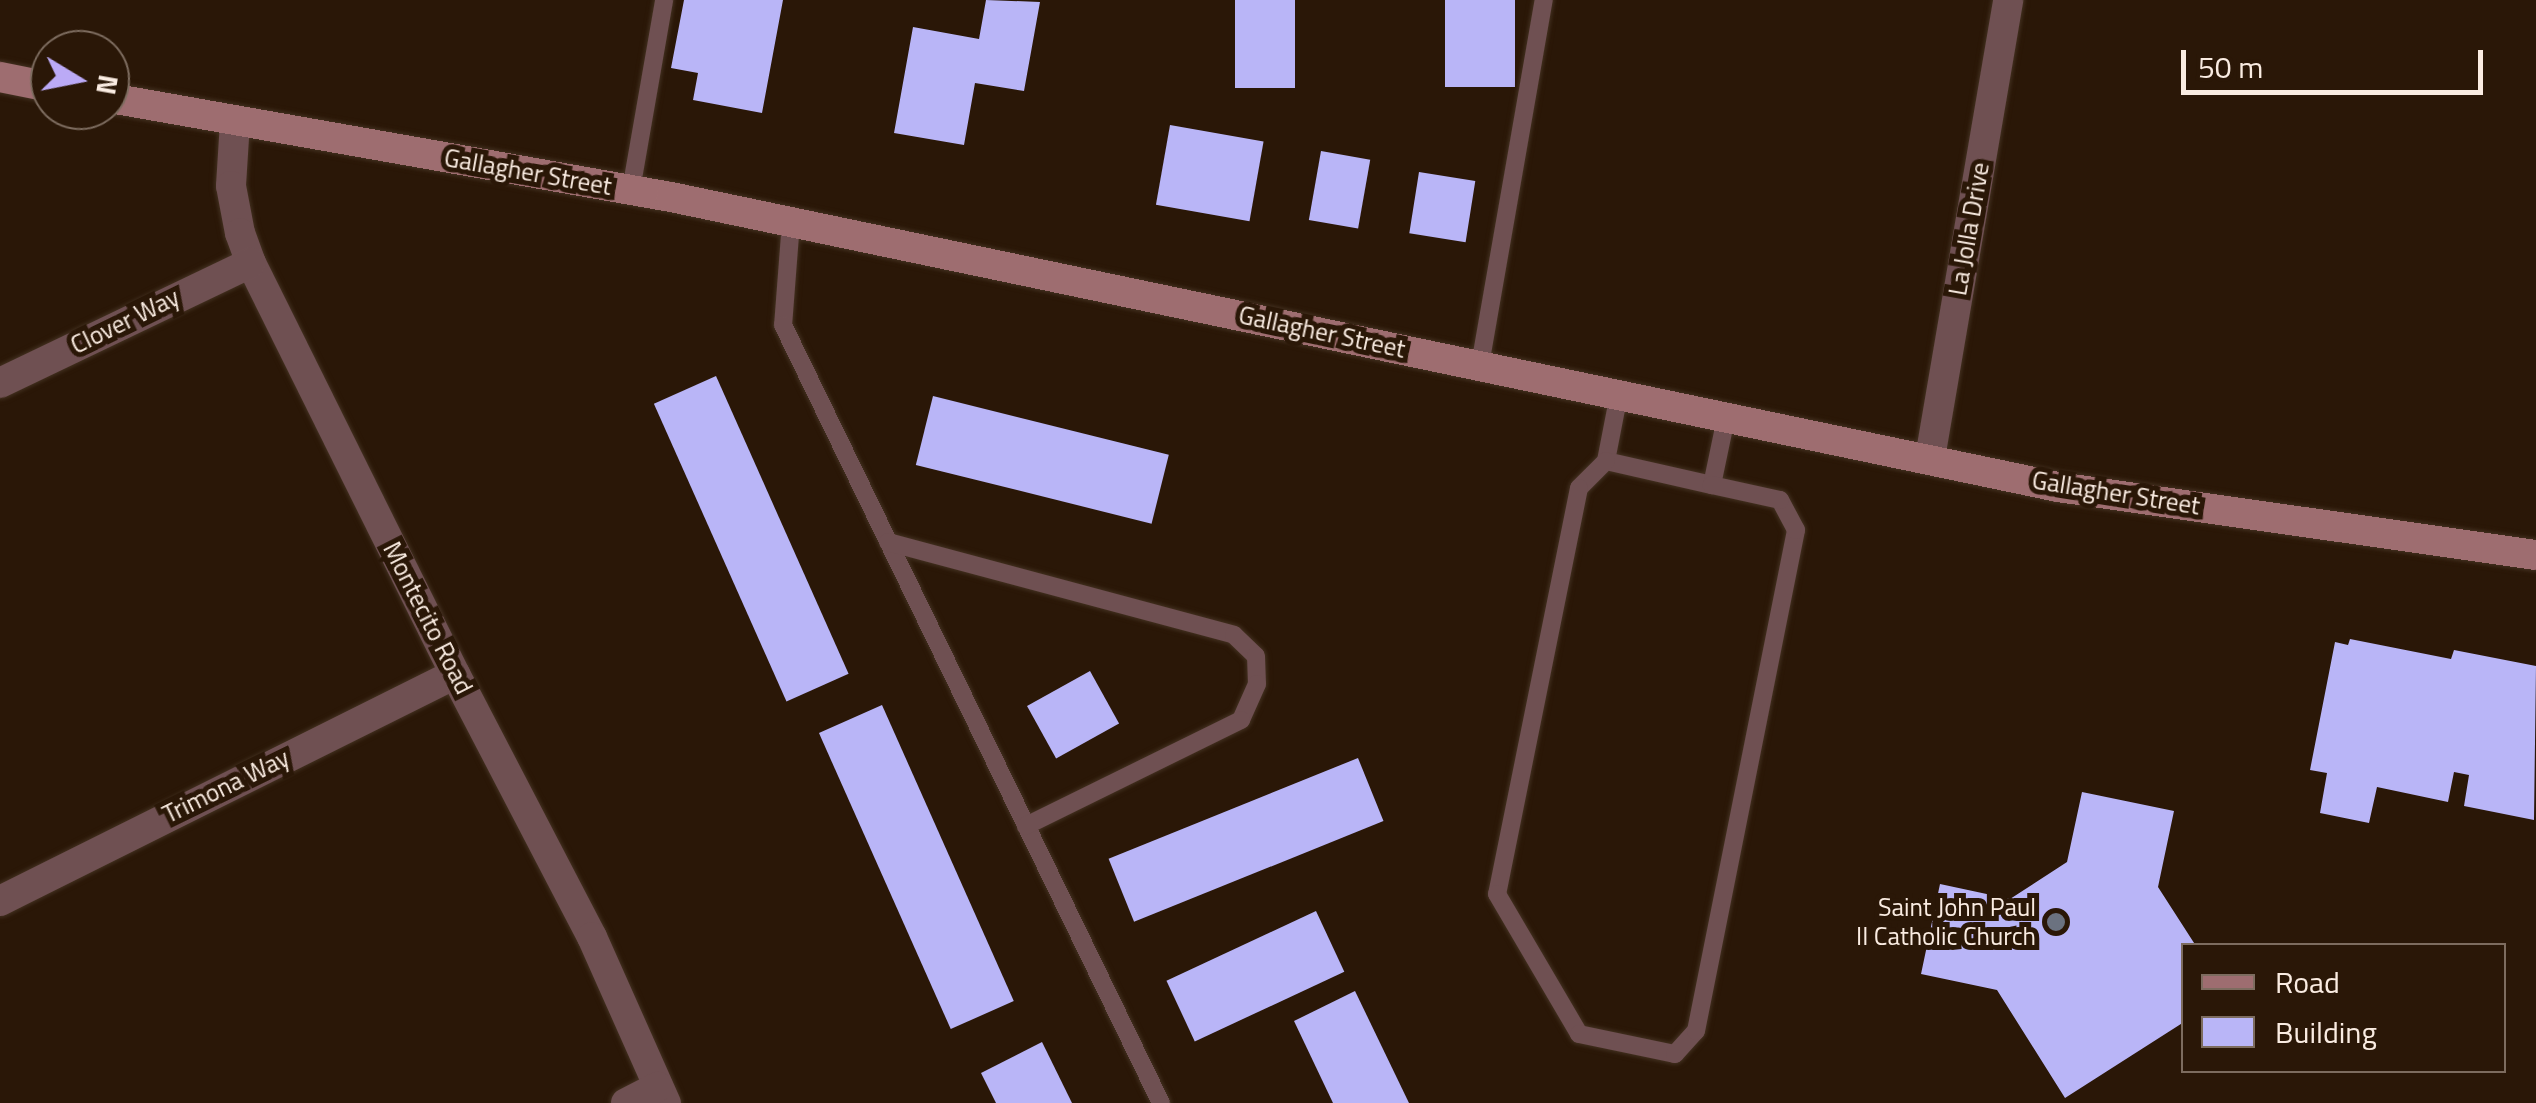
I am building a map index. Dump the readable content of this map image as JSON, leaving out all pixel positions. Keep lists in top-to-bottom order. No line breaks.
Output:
{"streets":{"street":["Gallagher Street","La Jolla Drive","Clover Way","Montecito Road","Trimona Way"]},"crossings":[["Gallagher Street","La Jolla Drive"],["Gallagher Street","Montecito Road"],["Clover Way","Montecito Road"],["Montecito Road","Trimona Way"]],"places":["Saint John Paul II Catholic Church"],"legend":["Road","Building"],"scale_bar":"50 m","north":"right"}
